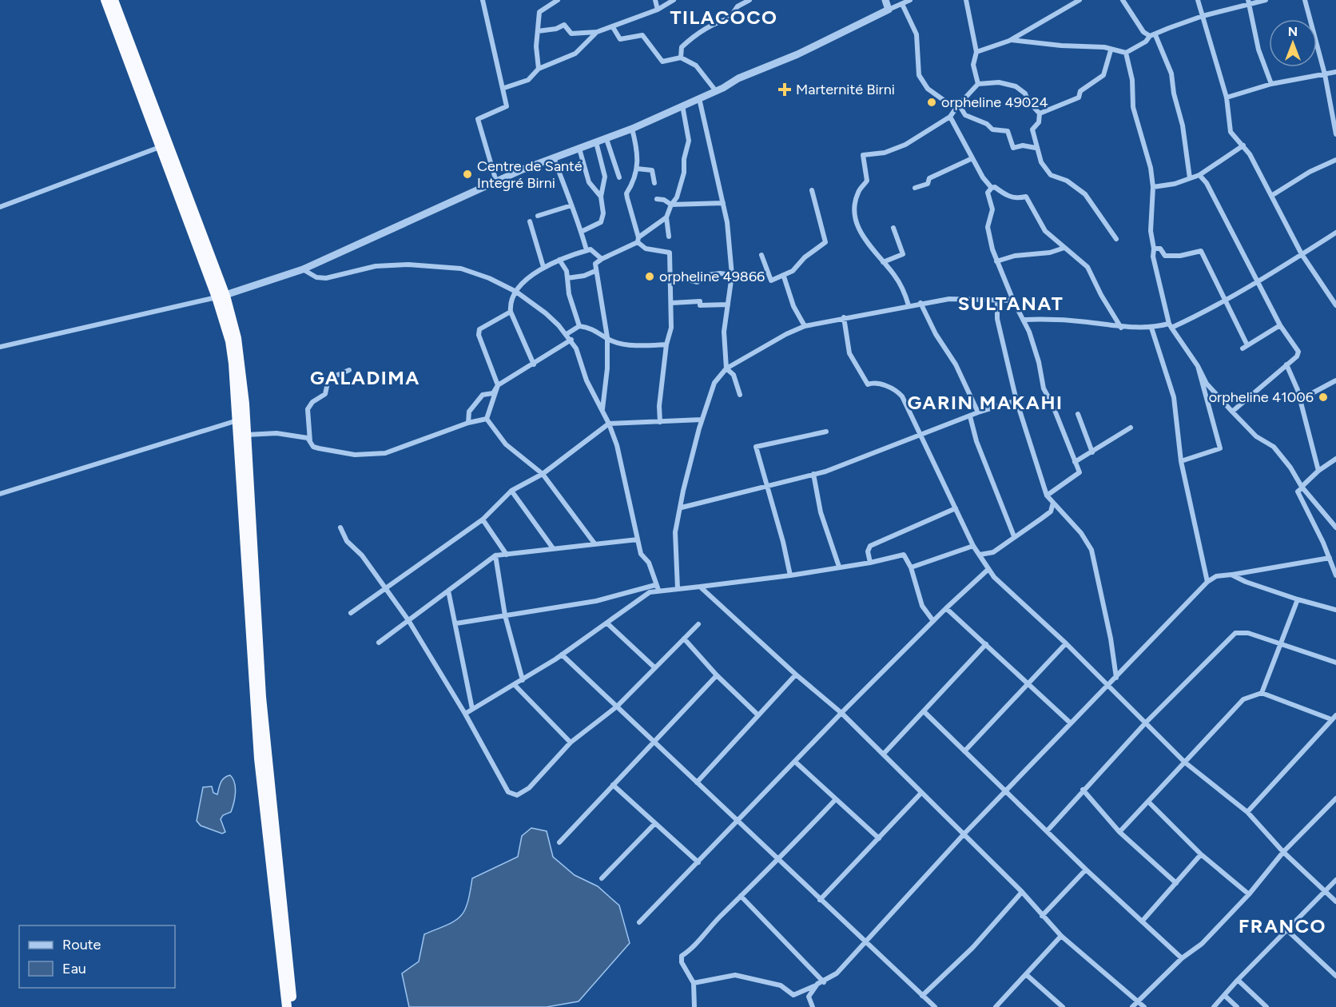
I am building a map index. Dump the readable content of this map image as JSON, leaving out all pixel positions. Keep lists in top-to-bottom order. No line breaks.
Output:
{"districts":["TILACOCO","SULTANAT","GALADIMA","GARIN MAKAHI","FRANCO"],"places":{"health":["Marternité Birni"],"other":["orpheline 49024","Centre de Santé Integré Birni","orpheline 49866","orpheline 41006"]},"legend":["Route","Eau"],"north":"top"}
